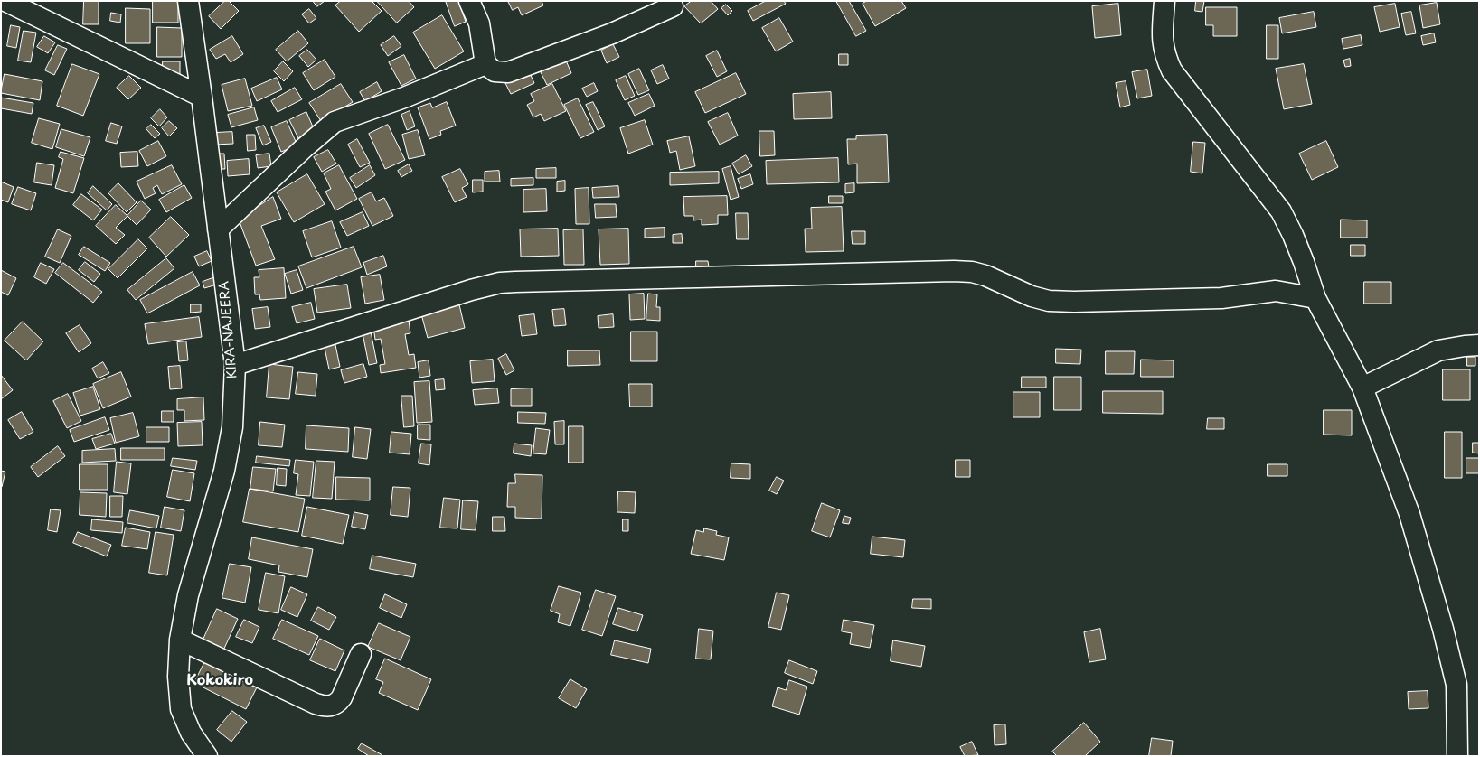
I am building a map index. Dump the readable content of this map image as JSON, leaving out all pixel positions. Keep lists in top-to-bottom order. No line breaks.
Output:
{"streets":{"street":["KIRA-NAJEERA"]},"districts":["Kokokiro"]}
